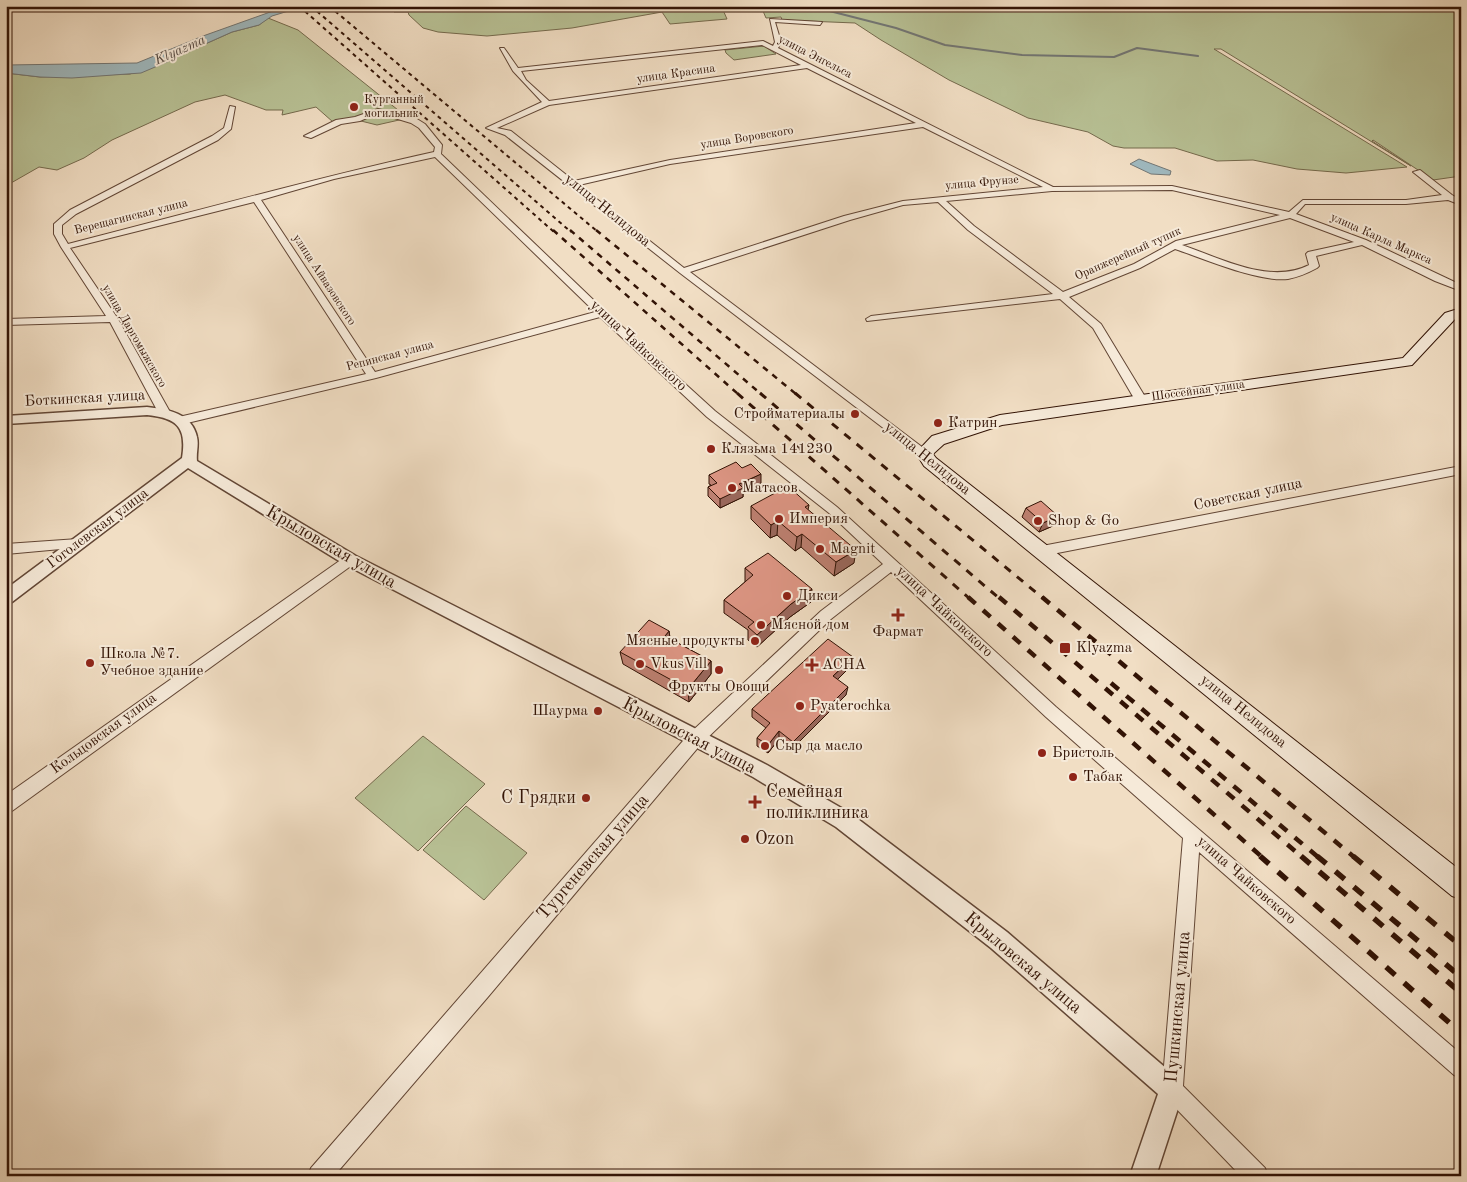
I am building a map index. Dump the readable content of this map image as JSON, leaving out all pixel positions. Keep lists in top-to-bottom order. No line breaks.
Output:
{"streets":{"main road":["улица Нелидова","Шоссейная улица"],"street":["улица Энгельса","улица Красина","улица Воровского","улица Фрунзе","Верещагинская улица","улица Карла Маркса","Оранжерейный тупик","улица Айвазовского","улица Даргомыжского","улица Чайковского","Репинская улица","Боткинская улица","Советская улица","Гоголевская улица","Крыловская улица","Кольцовская улица","Тургеневская улица","Пушкинская улица"]},"crossings":[["улица Энгельса","улица Красина"],["улица Энгельса","улица Воровского"],["улица Энгельса","улица Фрунзе"],["улица Красина","улица Нелидова"],["улица Воровского","улица Нелидова"],["улица Фрунзе","улица Нелидова"],["улица Фрунзе","улица Карла Маркса"],["улица Фрунзе","Оранжерейный тупик"],["улица Нелидова","Шоссейная улица"],["улица Нелидова","Советская улица"],["Верещагинская улица","улица Айвазовского"],["Верещагинская улица","улица Даргомыжского"],["Верещагинская улица","улица Чайковского"],["улица Карла Маркса","Оранжерейный тупик"],["улица Айвазовского","Репинская улица"],["улица Даргомыжского","Боткинская улица"],["улица Чайковского","Репинская улица"],["улица Чайковского","Тургеневская улица"],["улица Чайковского","Пушкинская улица"],["Репинская улица","Боткинская улица"],["Гоголевская улица","Крыловская улица"],["Крыловская улица","Кольцовская улица"],["Крыловская улица","Тургеневская улица"],["Крыловская улица","Пушкинская улица"]],"water":["Klyazma"],"places":{"other":["Курганный могильник","Стройматериалы","Катрин","Клязьма 141230","Матасов","Империя","Shop & Go","Magnit","Дикси","Мясной дом","Мясные продукты","Школа №7. Учебное здание","VkusVill","Фрукты Овощи","Pyaterochka","Шаурма","Сыр да масло","Бристоль","Табак","С Грядки","Ozon"],"health":["Фармат","АСНА","Семейная поликлиника"],"transit":["Klyazma"]}}
